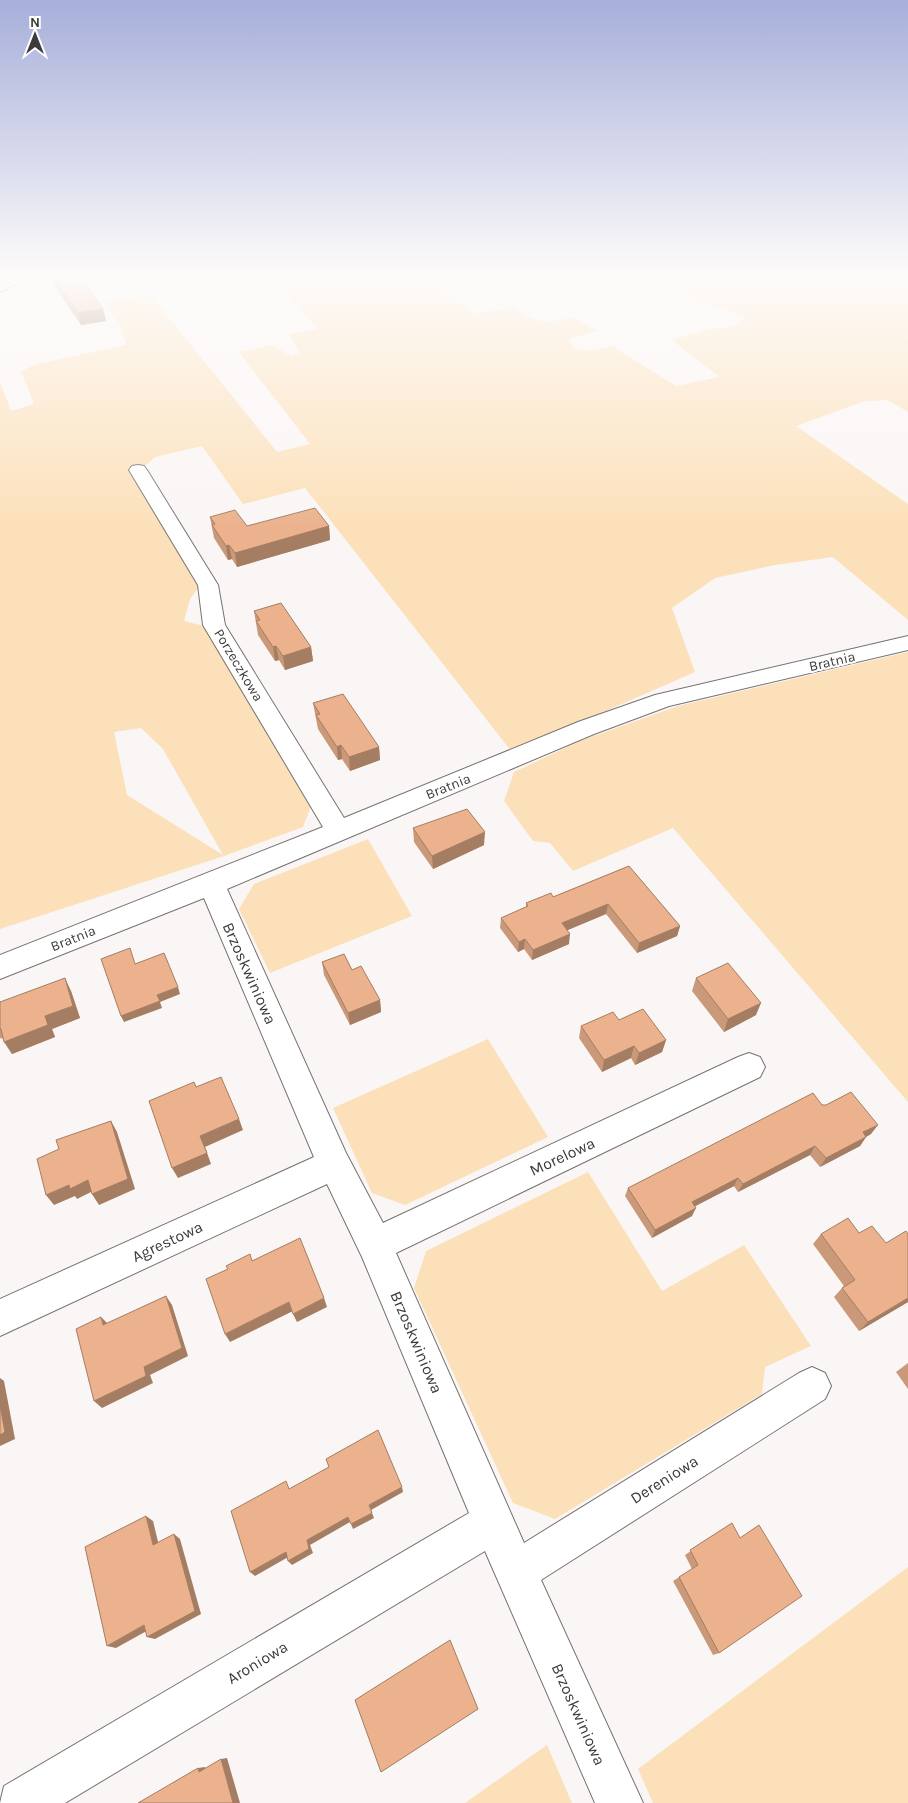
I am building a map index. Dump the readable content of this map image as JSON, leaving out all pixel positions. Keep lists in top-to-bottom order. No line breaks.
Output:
{"streets":{"street":["Bratnia","Porzeczkowa","Brzoskwiniowa","Morelowa","Agrestowa","Dereniowa","Aroniowa"]},"crossings":[["Bratnia","Porzeczkowa"],["Bratnia","Brzoskwiniowa"],["Brzoskwiniowa","Morelowa"],["Brzoskwiniowa","Agrestowa"],["Brzoskwiniowa","Dereniowa"],["Brzoskwiniowa","Aroniowa"]],"north":"top"}
